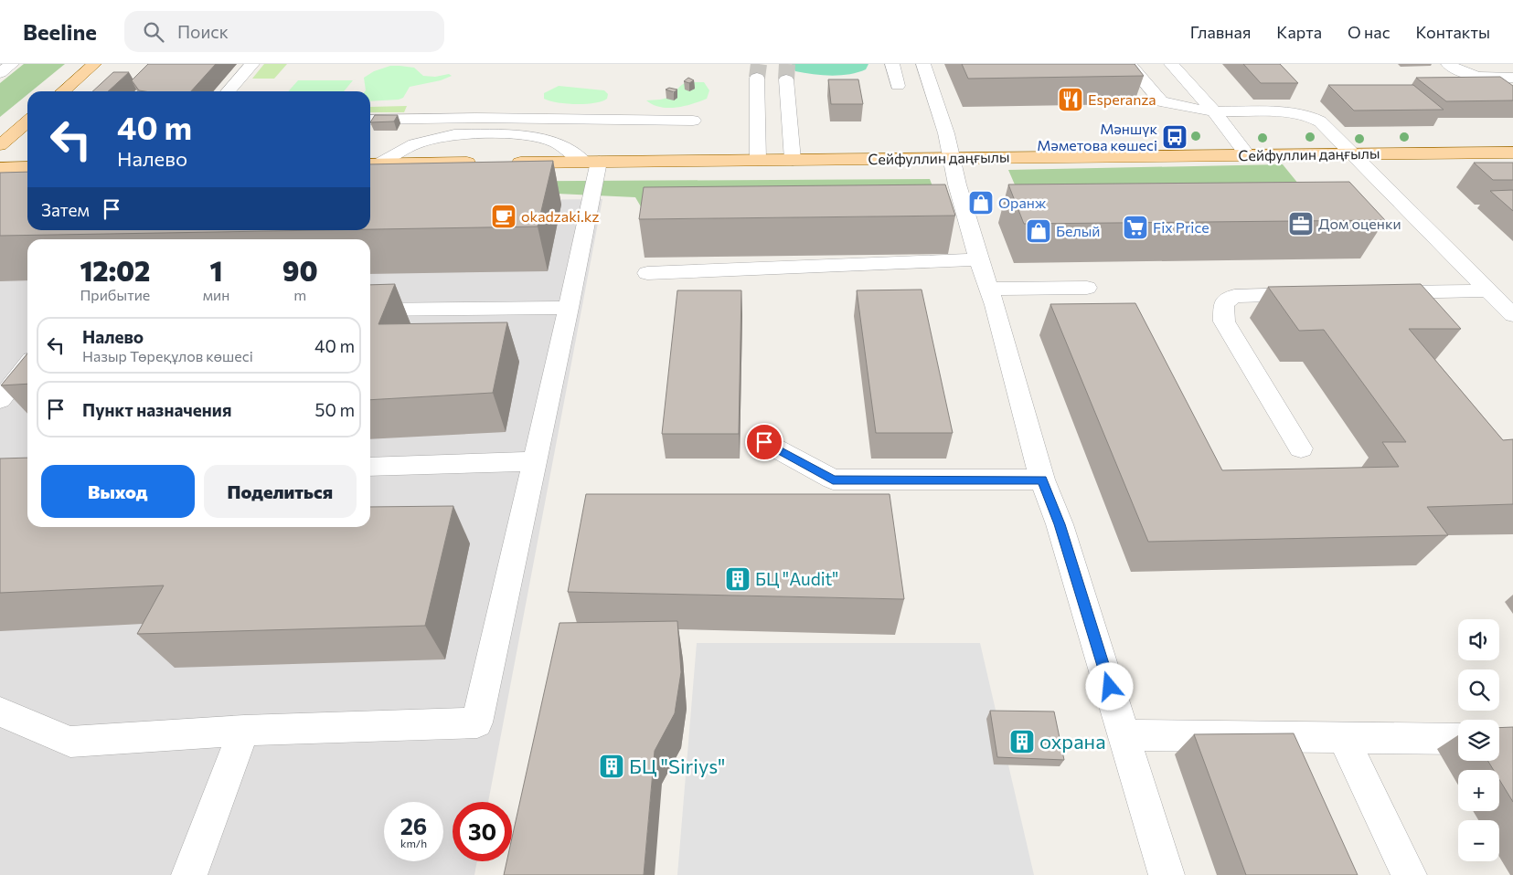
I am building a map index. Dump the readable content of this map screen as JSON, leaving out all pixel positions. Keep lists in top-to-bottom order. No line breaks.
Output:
{"streets":{"main road":["Сейфуллин даңғылы"]},"places":{"restaurant":["Esperanza"],"bus stop":["Мәншүк Мәметова көшесі"],"shop":["Оранж","Белый"],"cafe":["okadzaki.kz"],"office":["Дом оценки"],"supermarket":["Fix Price"],"building":["БЦ \"Audit\"","охрана","БЦ \"Siriys\""]},"page":{"header":"Beeline","search":"Поиск","nav":["Главная","Карта","О нас","Контакты"],"turn":["40 m","Налево"],"then":"Затем","eta":["12:02","Прибытие","1","мин","90","m"],"list":[{"name":"Налево","note":"Назыр Төреқұлов көшесі","value":"40 m"},{"name":"Пункт назначения","value":"50 m"}],"buttons":["Выход","Поделиться"],"map_buttons":["+","−"],"speed":"26 km/h","limit":"30"}}
